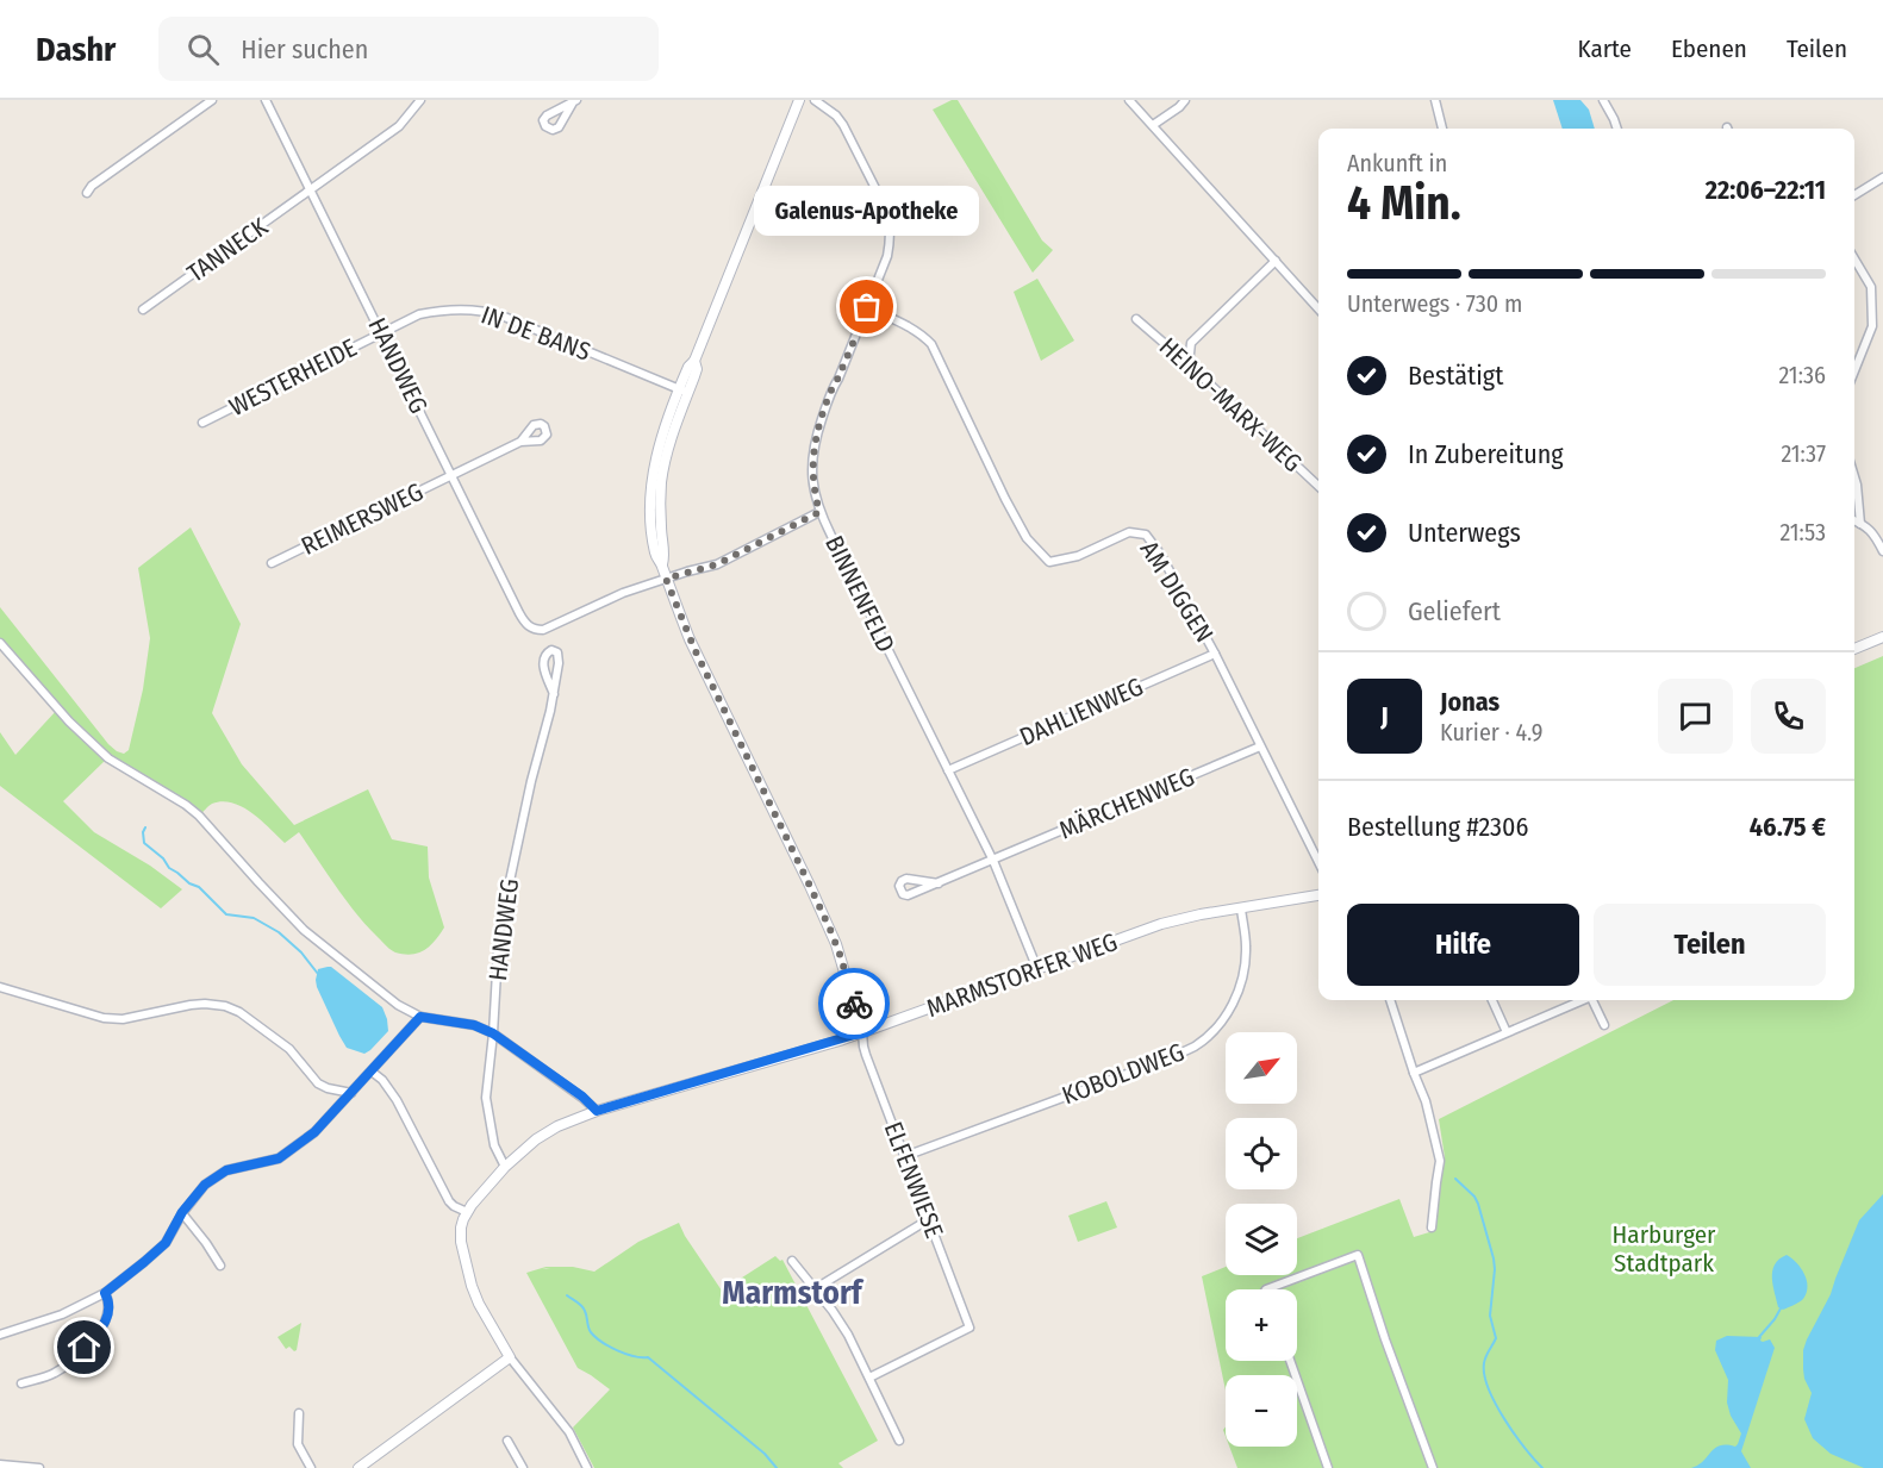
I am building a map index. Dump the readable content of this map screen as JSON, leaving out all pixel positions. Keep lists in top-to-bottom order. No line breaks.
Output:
{"streets":{"street":["TANNECK","IN DE BANS","HANDWEG","WESTERHEIDE","HEINO-MARX-WEG","REIMERSWEG","AM DIGGEN","BINNENFELD","DAHLIENWEG","MÄRCHENWEG","MARMSTORFER WEG","KOBOLDWEG","ELFENWIESE"]},"crossings":[["TANNECK","HANDWEG"],["IN DE BANS","HANDWEG"],["IN DE BANS","WESTERHEIDE"],["HANDWEG","WESTERHEIDE"],["HANDWEG","REIMERSWEG"],["HANDWEG","MARMSTORFER WEG"],["AM DIGGEN","BINNENFELD"],["AM DIGGEN","DAHLIENWEG"],["AM DIGGEN","MÄRCHENWEG"],["BINNENFELD","DAHLIENWEG"],["BINNENFELD","MÄRCHENWEG"],["BINNENFELD","MARMSTORFER WEG"],["MARMSTORFER WEG","KOBOLDWEG"],["MARMSTORFER WEG","ELFENWIESE"],["KOBOLDWEG","ELFENWIESE"]],"districts":["Marmstorf"],"parks":["Harburger Stadtpark"],"places":["Galenus-Apotheke"],"north":"top right","page":{"header":"Dashr","search":"Hier suchen","nav":["Karte","Ebenen","Teilen"],"heading":["4 Min.","Ankunft in","22:06–22:11"],"panel":["Jonas","Kurier · 4.9","Bestellung #2306","46.75 €"],"bubble":"Galenus-Apotheke","bar":"Unterwegs · 730 m","list":[["Bestätigt","21:36"],["In Zubereitung","21:37"],["Unterwegs","21:53"],"Geliefert"],"round":"J","buttons":["Hilfe","Teilen"],"map_buttons":["+","−"]}}
